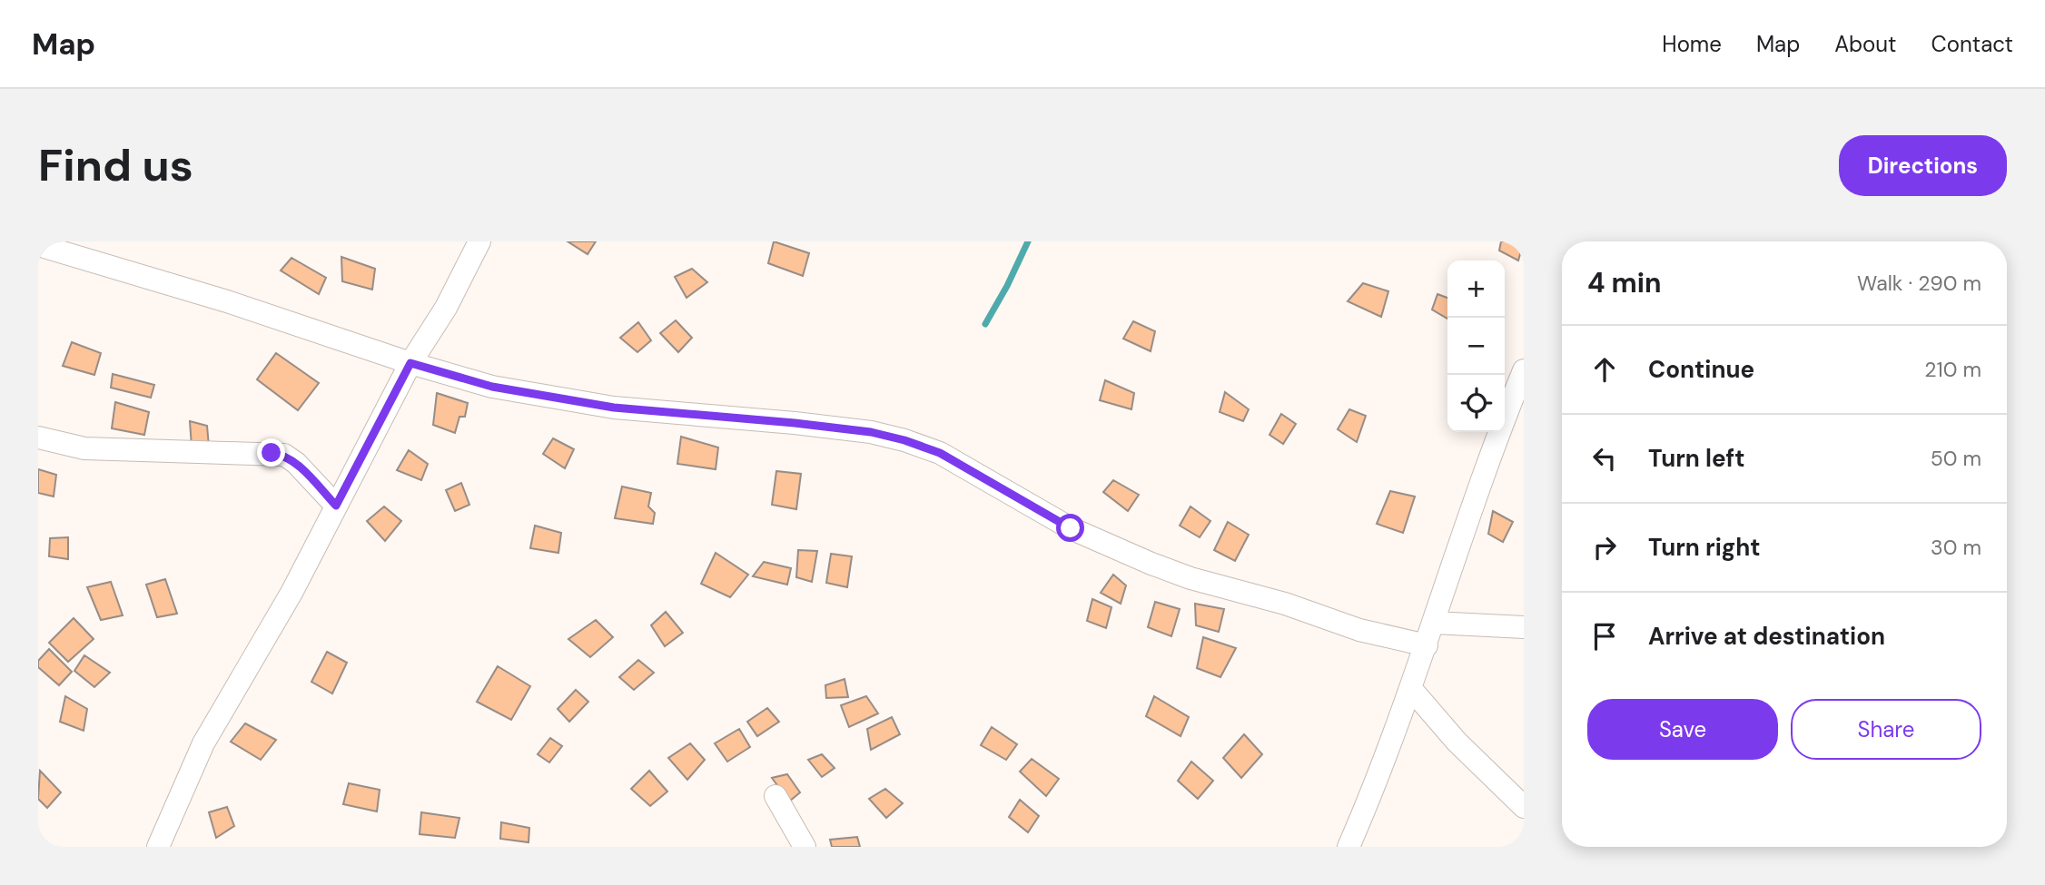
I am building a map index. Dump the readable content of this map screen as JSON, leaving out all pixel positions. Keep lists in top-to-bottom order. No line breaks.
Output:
{"page":{"header":"Map","nav":["Home","Map","About","Contact"],"buttons":["Directions",["Save","Share"]],"title":"Find us","heading":["4 min","Walk · 290 m"],"map_buttons":["+","−"],"list":[["Continue","210 m"],["Turn left","50 m"],["Turn right","30 m"],"Arrive at destination"]}}
